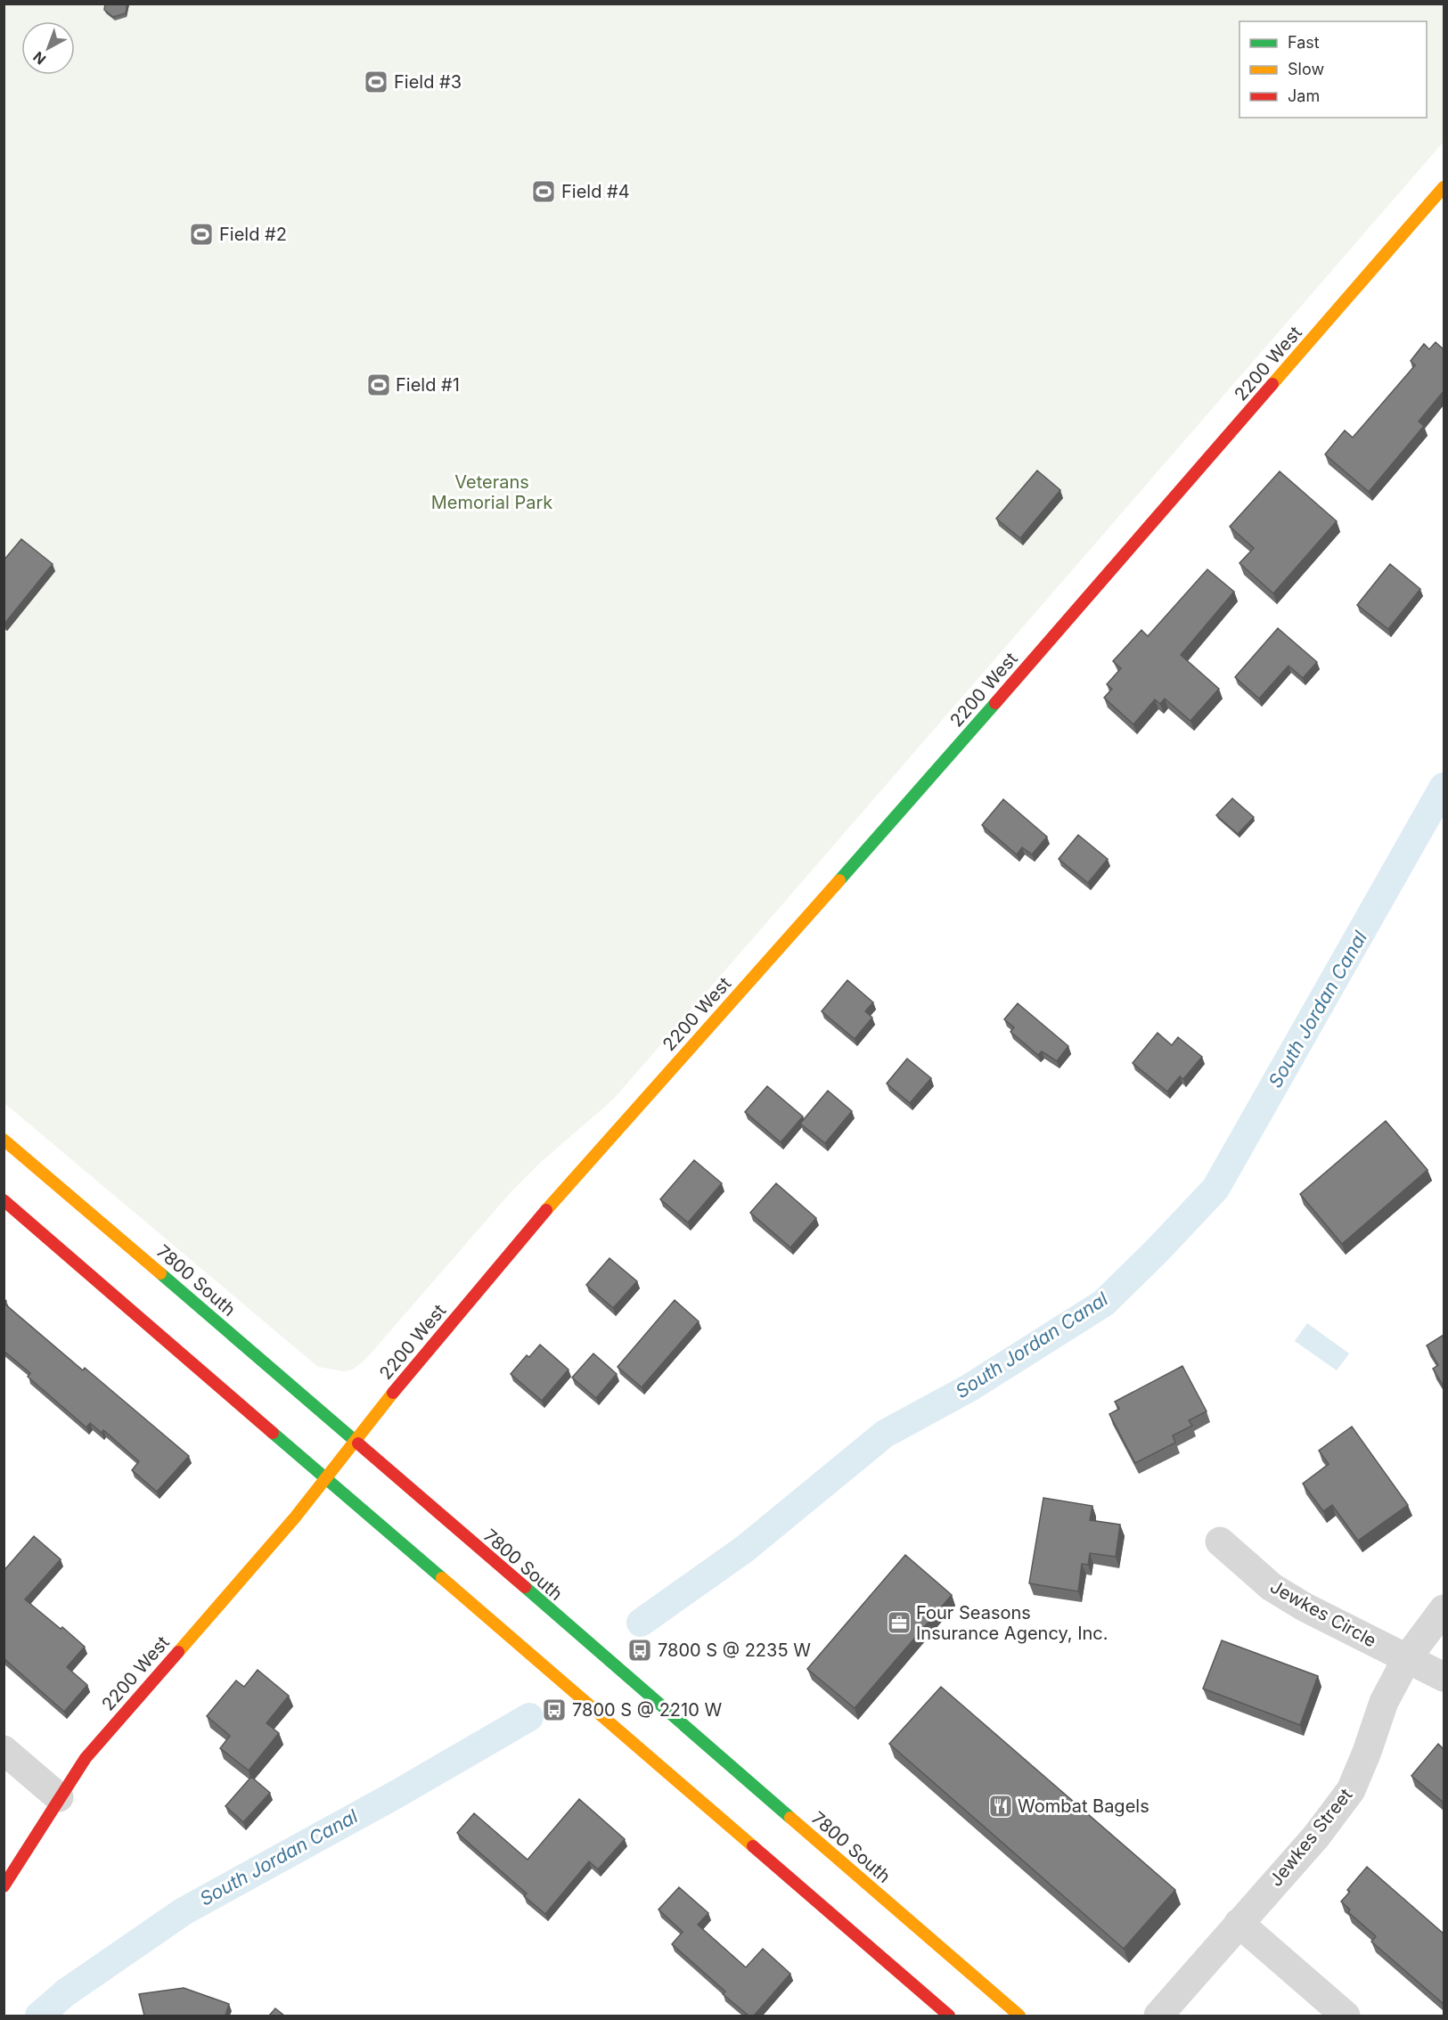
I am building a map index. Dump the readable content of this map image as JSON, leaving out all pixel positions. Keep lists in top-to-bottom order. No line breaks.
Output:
{"streets":{"main road":["2200 West","7800 South"],"street":["Jewkes Circle","Jewkes Street"]},"crossings":[["2200 West","7800 South"],["Jewkes Circle","Jewkes Street"]],"water":["South Jordan Canal"],"parks":["Veterans Memorial Park"],"places":{"sports":["Field #3","Field #4","Field #2","Field #1"],"office":["Four Seasons Insurance Agency, Inc."],"bus stop":["7800 S @ 2235 W","7800 S @ 2210 W"],"restaurant":["Wombat Bagels"]},"legend":["Fast","Slow","Jam"],"north":"bottom left"}
